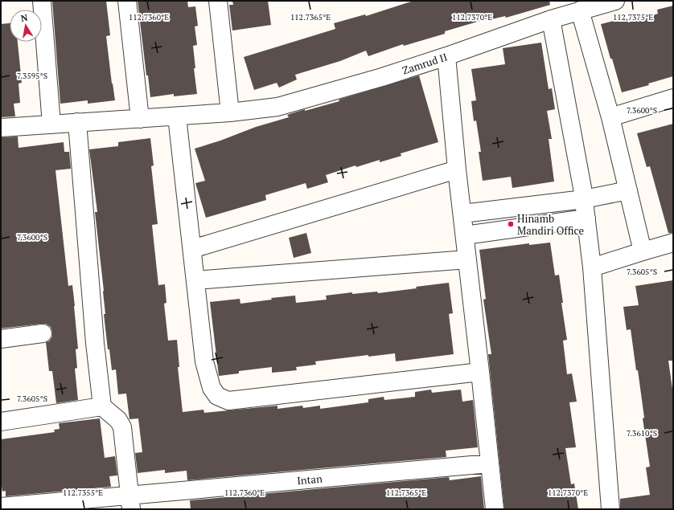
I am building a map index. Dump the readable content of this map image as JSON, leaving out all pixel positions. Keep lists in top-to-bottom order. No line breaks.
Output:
{"streets":{"street":["Zamrud II","Intan"]},"places":["Hinamb Mandiri Office"],"north":"top","coordinates":["112.7360°E","112.7365°E","112.7370°E","112.7375°E","7.3595°S","7.3600°S","7.3605°S","7.3610°S","112.7355°E"]}
